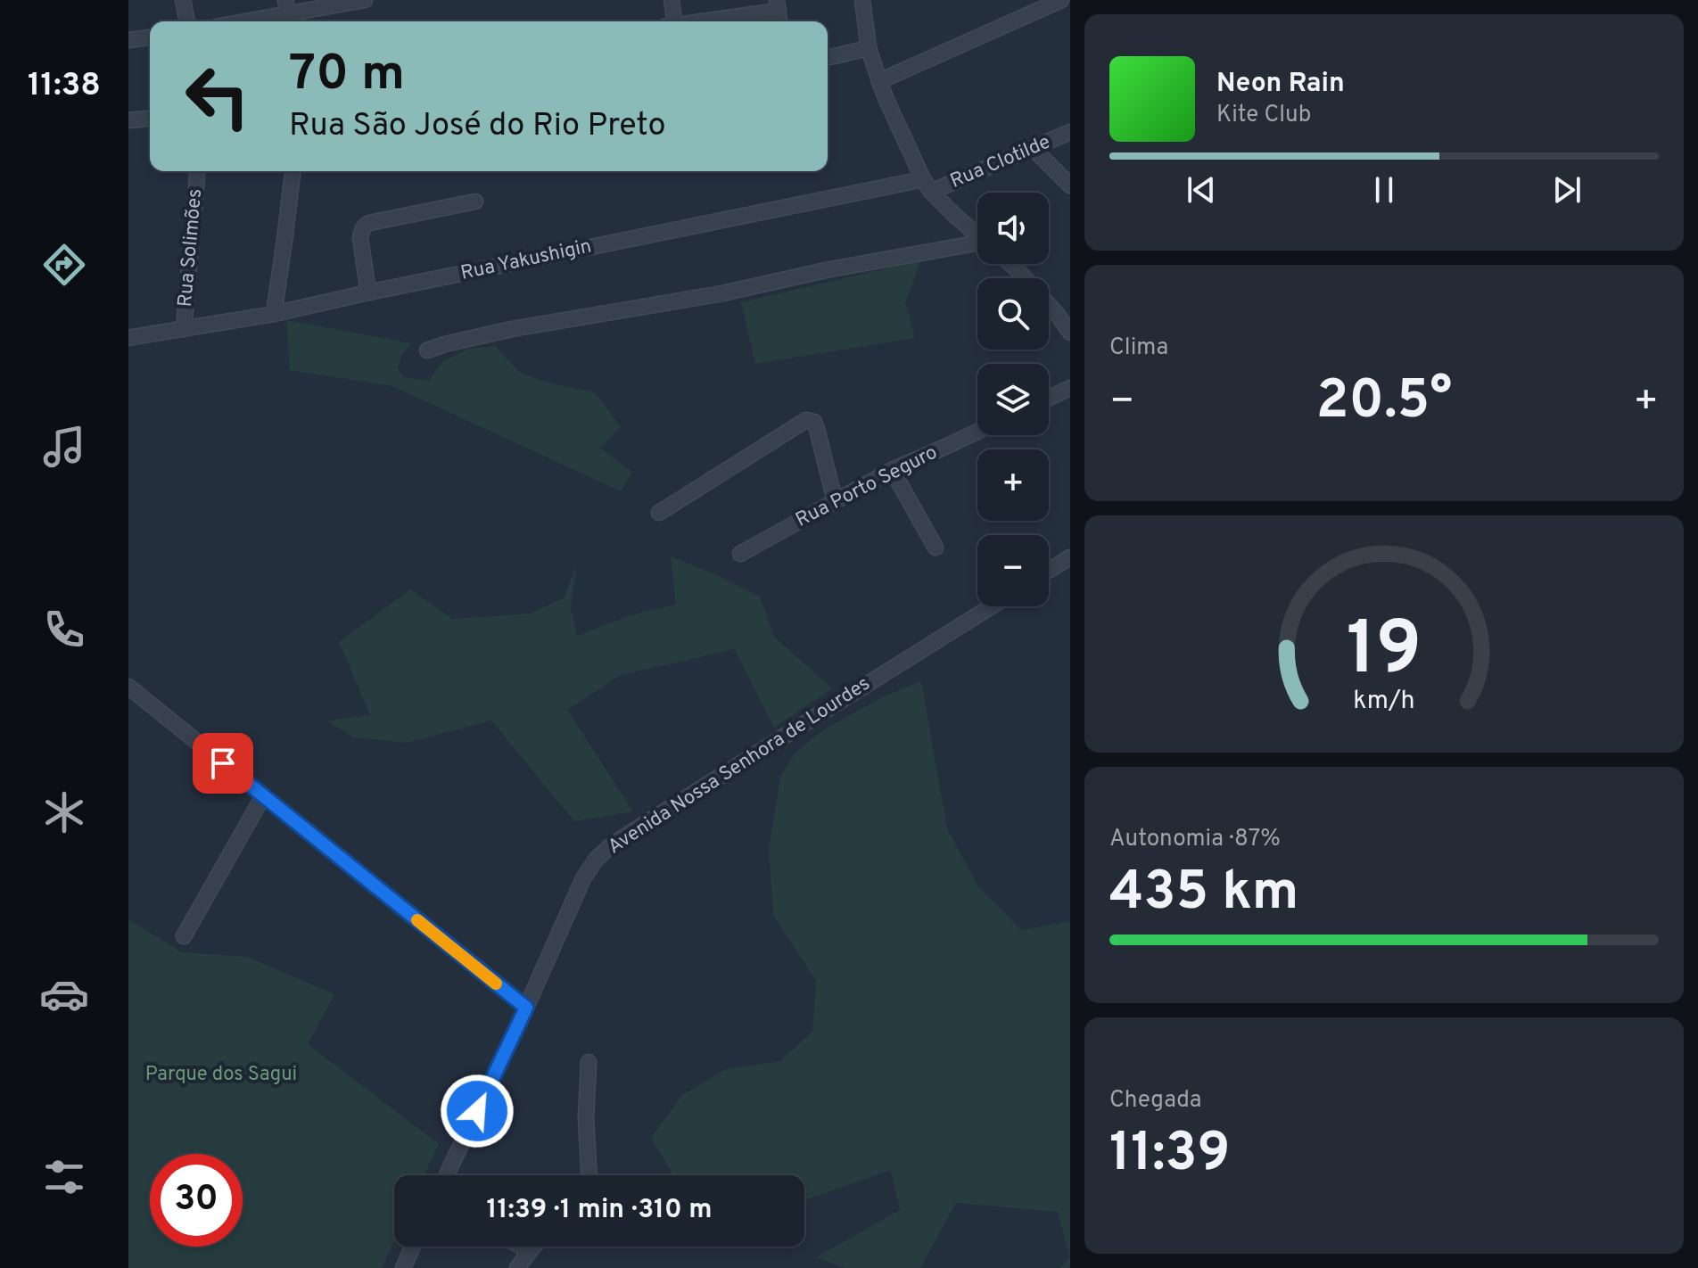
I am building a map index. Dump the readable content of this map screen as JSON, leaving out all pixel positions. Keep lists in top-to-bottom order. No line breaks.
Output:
{"streets":{"street":["Rua Clotilde","Rua Solimões","Rua Yakushigin","Rua Porto Seguro","Avenida Nossa Senhora de Lourdes"]},"crossings":[["Rua Clotilde","Rua Yakushigin"],["Rua Solimões","Rua Yakushigin"]],"parks":["Parque dos Sagui"],"page":{"tabs":"11:38","turn":["70 m","Rua São José do Rio Preto"],"song":["Neon Rain","Kite Club"],"map_buttons":["+","−"],"tile":["Clima",["Autonomia · 87%","435 km"],["Chegada","11:39"]],"heat":["−","20.5°","+"],"limit":"30","trip":"11:39 · 1 min · 310 m","gauge":["19","km/h"]}}
